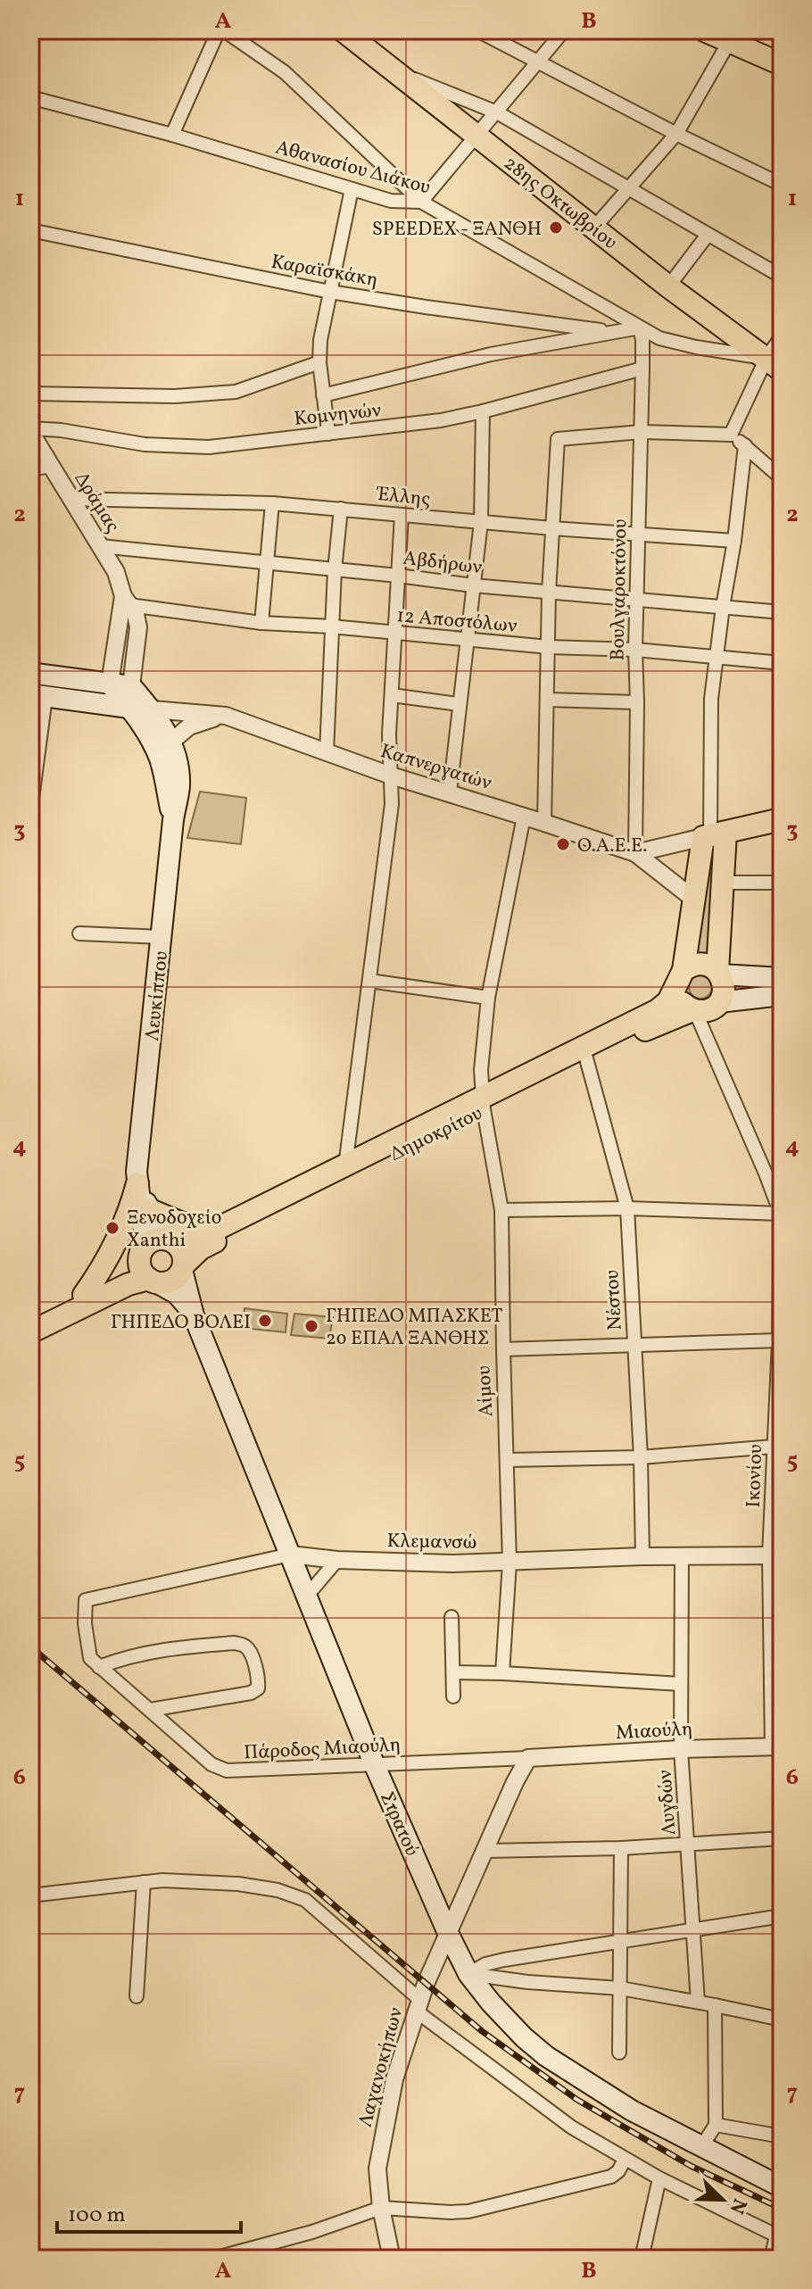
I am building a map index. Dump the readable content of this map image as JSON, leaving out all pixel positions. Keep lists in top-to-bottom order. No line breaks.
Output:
{"streets":{"main road":["28ης Οκτωβρίου","Λευκίππου","Δημοκρίτου","Στρατού"],"street":["Αθανασίου Διάκου","Καραϊσκάκη","Κομνηνών","Έλλης","Δράμας","Αβδήρων","Βουλγαροκτόνου","12 Αποστόλων","Καπνεργατών","Νέστου","Αίμου","Ικονίου","Κλεμανσώ","Μιαούλη","Πάροδος Μιαούλη","Λυγδών","Λαχανοκήπων"]},"crossings":[["Αθανασίου Διάκου","28ης Οκτωβρίου"],["Αθανασίου Διάκου","Βουλγαροκτόνου"],["Κομνηνών","Δράμας"],["Κομνηνών","Βουλγαροκτόνου"],["Έλλης","Δράμας"],["Έλλης","Βουλγαροκτόνου"],["Δράμας","Αβδήρων"],["Δράμας","12 Αποστόλων"],["Δράμας","Λευκίππου"],["Αβδήρων","Βουλγαροκτόνου"],["Βουλγαροκτόνου","12 Αποστόλων"],["Βουλγαροκτόνου","Καπνεργατών"],["Καπνεργατών","Λευκίππου"],["Καπνεργατών","Αίμου"],["Λευκίππου","Δημοκρίτου"],["Λευκίππου","Στρατού"],["Δημοκρίτου","Νέστου"],["Δημοκρίτου","Αίμου"],["Δημοκρίτου","Ικονίου"],["Δημοκρίτου","Στρατού"],["Νέστου","Κλεμανσώ"],["Αίμου","Κλεμανσώ"],["Ικονίου","Κλεμανσώ"],["Ικονίου","Μιαούλη"],["Κλεμανσώ","Πάροδος Μιαούλη"],["Κλεμανσώ","Λυγδών"],["Κλεμανσώ","Στρατού"],["Μιαούλη","Πάροδος Μιαούλη"],["Μιαούλη","Λυγδών"],["Πάροδος Μιαούλη","Στρατού"],["Στρατού","Λαχανοκήπων"]],"places":["SPEEDEX - ΞΑΝΘΗ","Ο.Α.Ε.Ε.","Ξενοδοχείο Xanthi","ΓΗΠΕΔΟ ΒΟΛΕΙ","ΓΗΠΕΔΟ ΜΠΑΣΚΕΤ 2ο ΕΠΑΛ ΞΑΝΘΗΣ"],"scale_bar":"100 m","north":"bottom right","grid":{"columns":["A","B"],"rows":["1","2","3","4","5","6","7"]}}
